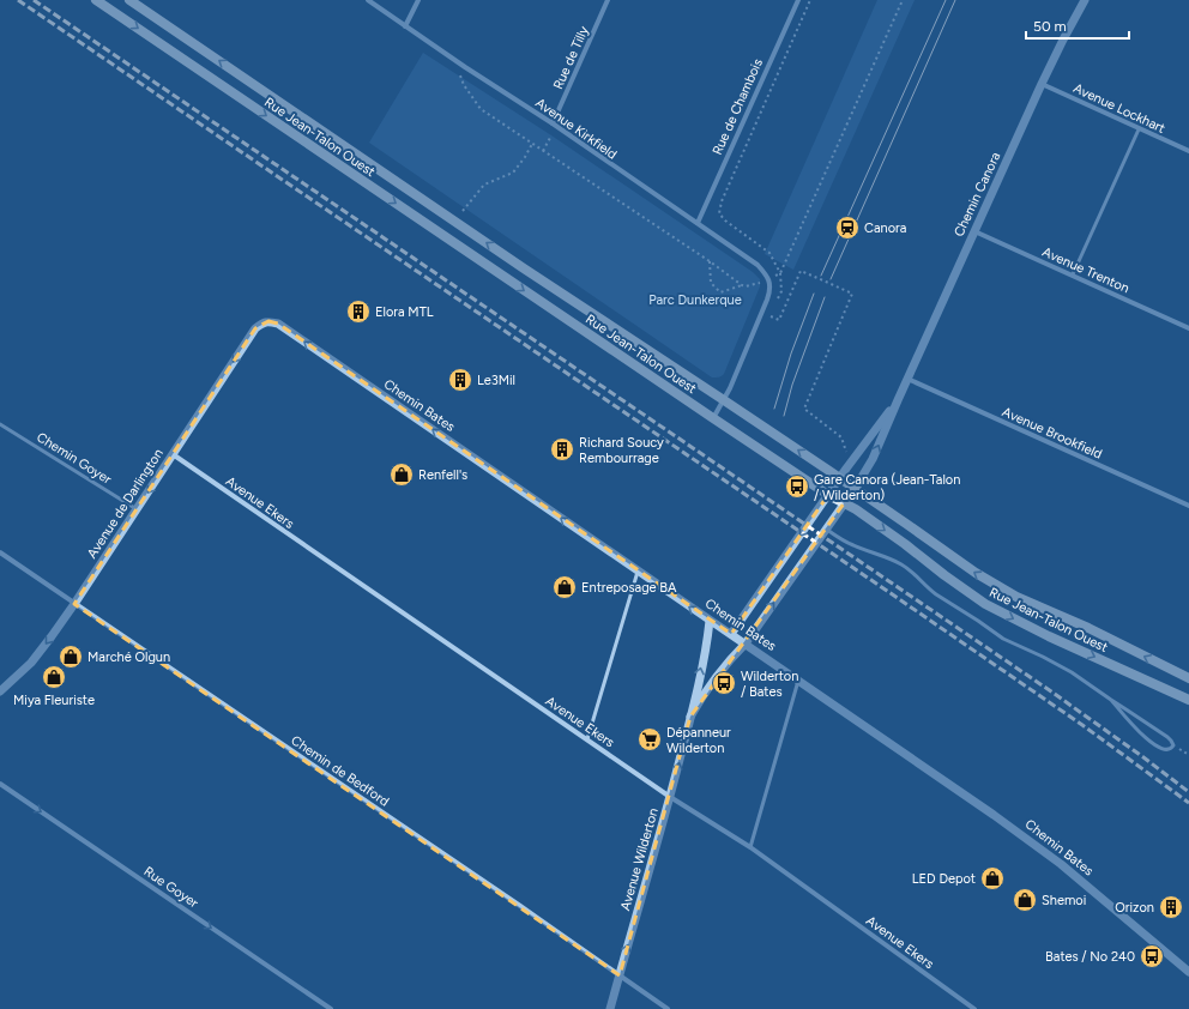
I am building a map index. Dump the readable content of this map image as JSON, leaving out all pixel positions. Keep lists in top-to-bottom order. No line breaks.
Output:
{"streets":{"main road":["Rue Jean-Talon Ouest"],"street":["Rue de Tilly","Rue de Chambois","Avenue Lockhart","Avenue Kirkfield","Chemin Canora","Avenue Trenton","Chemin Bates","Avenue Brookfield","Avenue Ekers","Avenue de Darlington","Chemin de Bedford","Avenue Wilderton","Rue Goyer"],"lane":["Chemin Goyer"]},"crossings":[["Rue de Tilly","Avenue Kirkfield"],["Rue de Chambois","Avenue Kirkfield"],["Avenue Lockhart","Chemin Canora"],["Rue Jean-Talon Ouest","Chemin Canora"],["Rue Jean-Talon Ouest","Avenue Wilderton"],["Chemin Canora","Avenue Trenton"],["Chemin Canora","Avenue Brookfield"],["Chemin Canora","Avenue Wilderton"],["Chemin Bates","Avenue de Darlington"],["Chemin Bates","Avenue Wilderton"],["Chemin Goyer","Avenue de Darlington"],["Avenue Ekers","Avenue de Darlington"],["Avenue Ekers","Avenue Wilderton"],["Avenue de Darlington","Chemin de Bedford"],["Chemin de Bedford","Avenue Wilderton"]],"one_way":["Chemin Bates","Avenue de Darlington","Rue Goyer"],"parks":["Parc Dunkerque"],"places":{"station":["Canora"],"building":["Elora MTL","Le3Mil","Richard Soucy Rembourrage","Orizon"],"shop":["Renfell's","Entreposage BA","Marché Olgun","Miya Fleuriste","LED Depot","Shemoi"],"bus stop":["Gare Canora (Jean-Talon / Wilderton)","Wilderton / Bates","Bates / No 240"],"supermarket":["Dépanneur Wilderton"]},"scale_bar":"50 m"}
